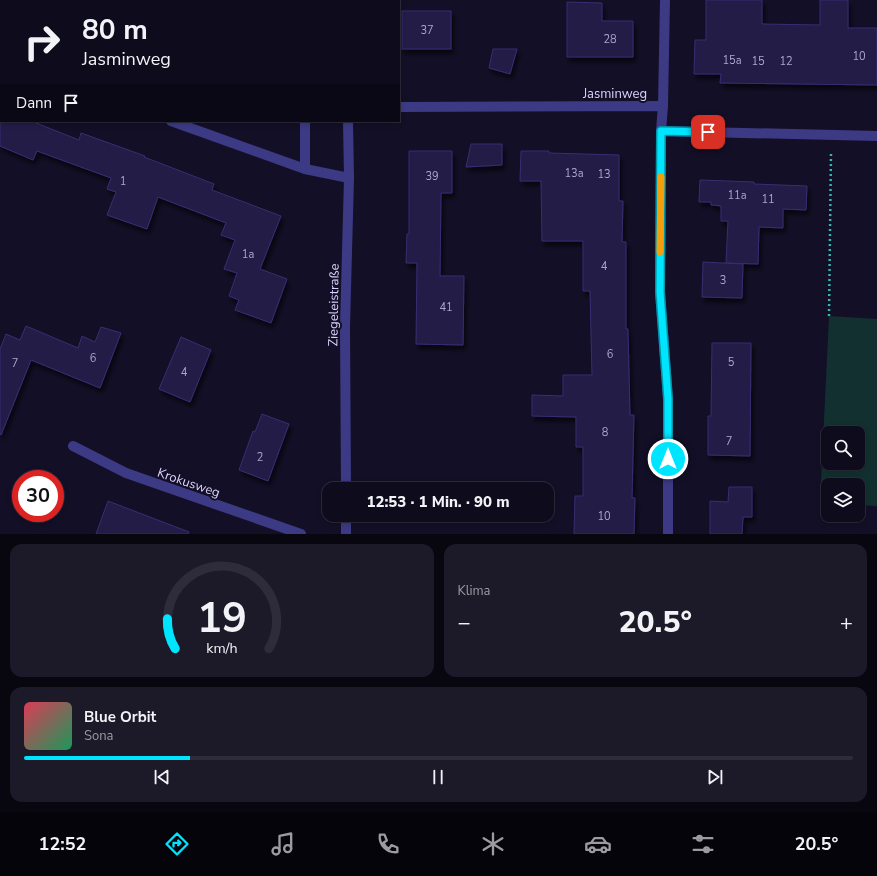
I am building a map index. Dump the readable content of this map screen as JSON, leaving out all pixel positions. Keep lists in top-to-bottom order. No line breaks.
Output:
{"streets":{"street":["Jasminweg","Ziegeleistraße","Krokusweg"]},"house_numbers":["37","28","10","15a","15","12","13a","13","39","1","11a","11","1a","4","3","41","6","6","5","7","4","8","7","2","10"],"page":{"turn":["80 m","Jasminweg"],"then":"Dann","limit":"30","trip":"12:53 · 1 Min. · 90 m","tile":"Klima","heat":["−","20.5°","+"],"song":["Blue Orbit","Sona"],"tabs":["12:52","20.5°"],"gauge":["19","km/h"]}}
